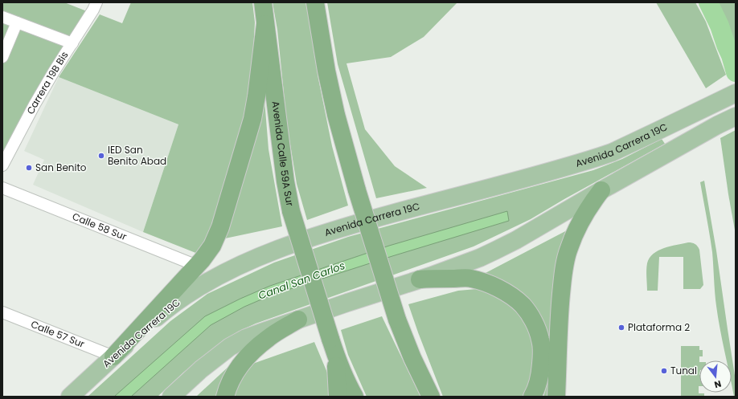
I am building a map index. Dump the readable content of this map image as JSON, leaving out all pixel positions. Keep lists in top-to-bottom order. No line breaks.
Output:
{"streets":{"highway":["Avenida Calle 59A Sur"],"main road":["Avenida Carrera 19C"],"street":["Carrera 19B Bis","Calle 58 Sur","Calle 57 Sur"]},"crossings":[["Avenida Carrera 19C","Calle 57 Sur"]],"water":["Canal San Carlos"],"places":["IED San Benito Abad","San Benito","Plataforma 2","Tunal"],"north":"bottom"}
